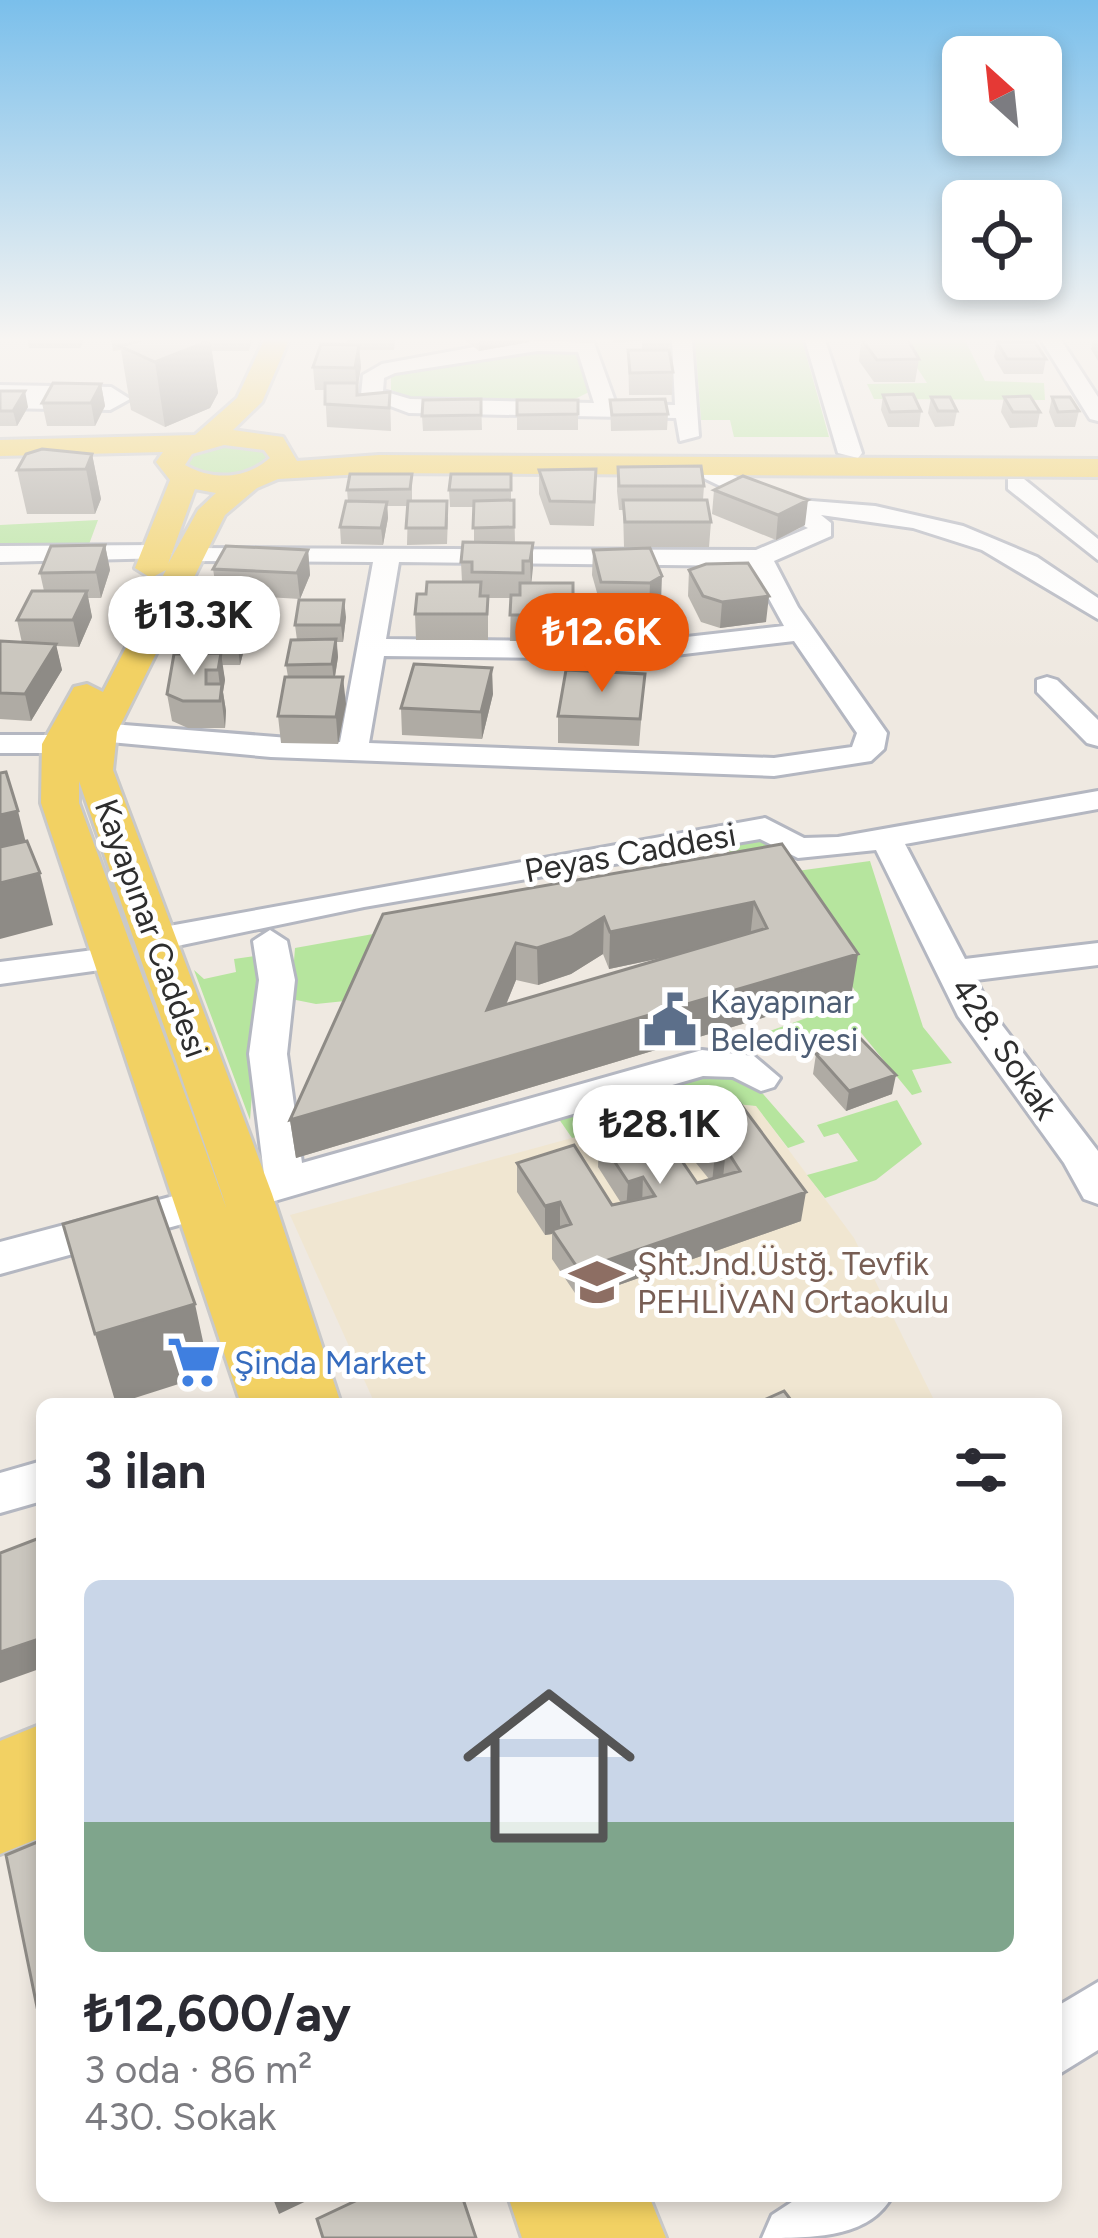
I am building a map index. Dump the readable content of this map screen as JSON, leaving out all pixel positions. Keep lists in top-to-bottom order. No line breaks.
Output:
{"streets":{"main road":["Kayapınar Caddesi"],"street":["Peyas Caddesi","428. Sokak"]},"crossings":[["Peyas Caddesi","Kayapınar Caddesi"],["Peyas Caddesi","428. Sokak"]],"places":{"public building":["Kayapınar Belediyesi"],"school or university":["Şht.Jnd.Üstğ. Tevfik PEHLİVAN Ortaokulu"],"supermarket":["Şinda Market"]},"north":"top left","page":{"price":["₺13.3K","₺12.6K","₺28.1K"],"heading":"3 ilan","list":[{"name":"₺12,600/ay","note":"3 oda · 86 m² · 430. Sokak"}]}}
